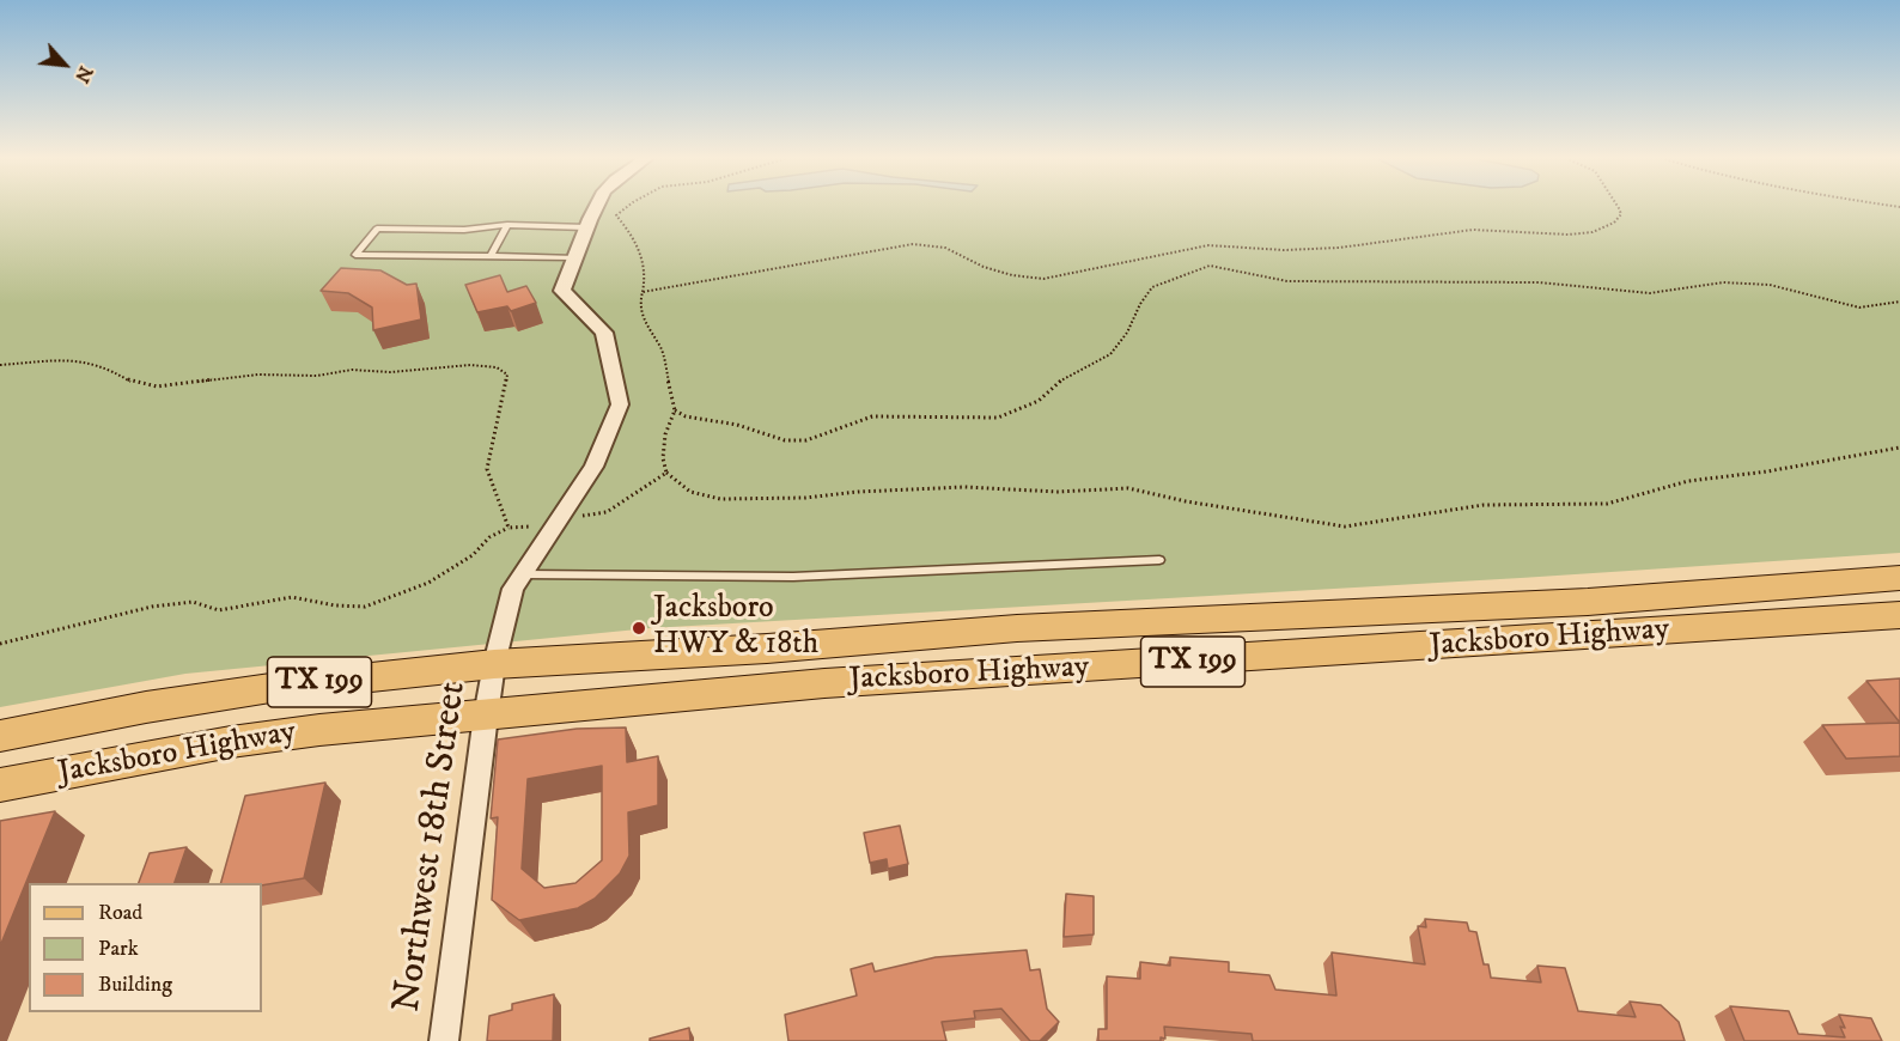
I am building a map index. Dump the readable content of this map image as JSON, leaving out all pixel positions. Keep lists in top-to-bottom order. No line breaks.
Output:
{"streets":{"main road":["Jacksboro Highway","TX 199"],"street":["Northwest 18th Street"]},"crossings":[["Jacksboro Highway","Northwest 18th Street"]],"places":["Jacksboro HWY & 18th"],"legend":["Road","Park","Building"],"north":"bottom right"}
